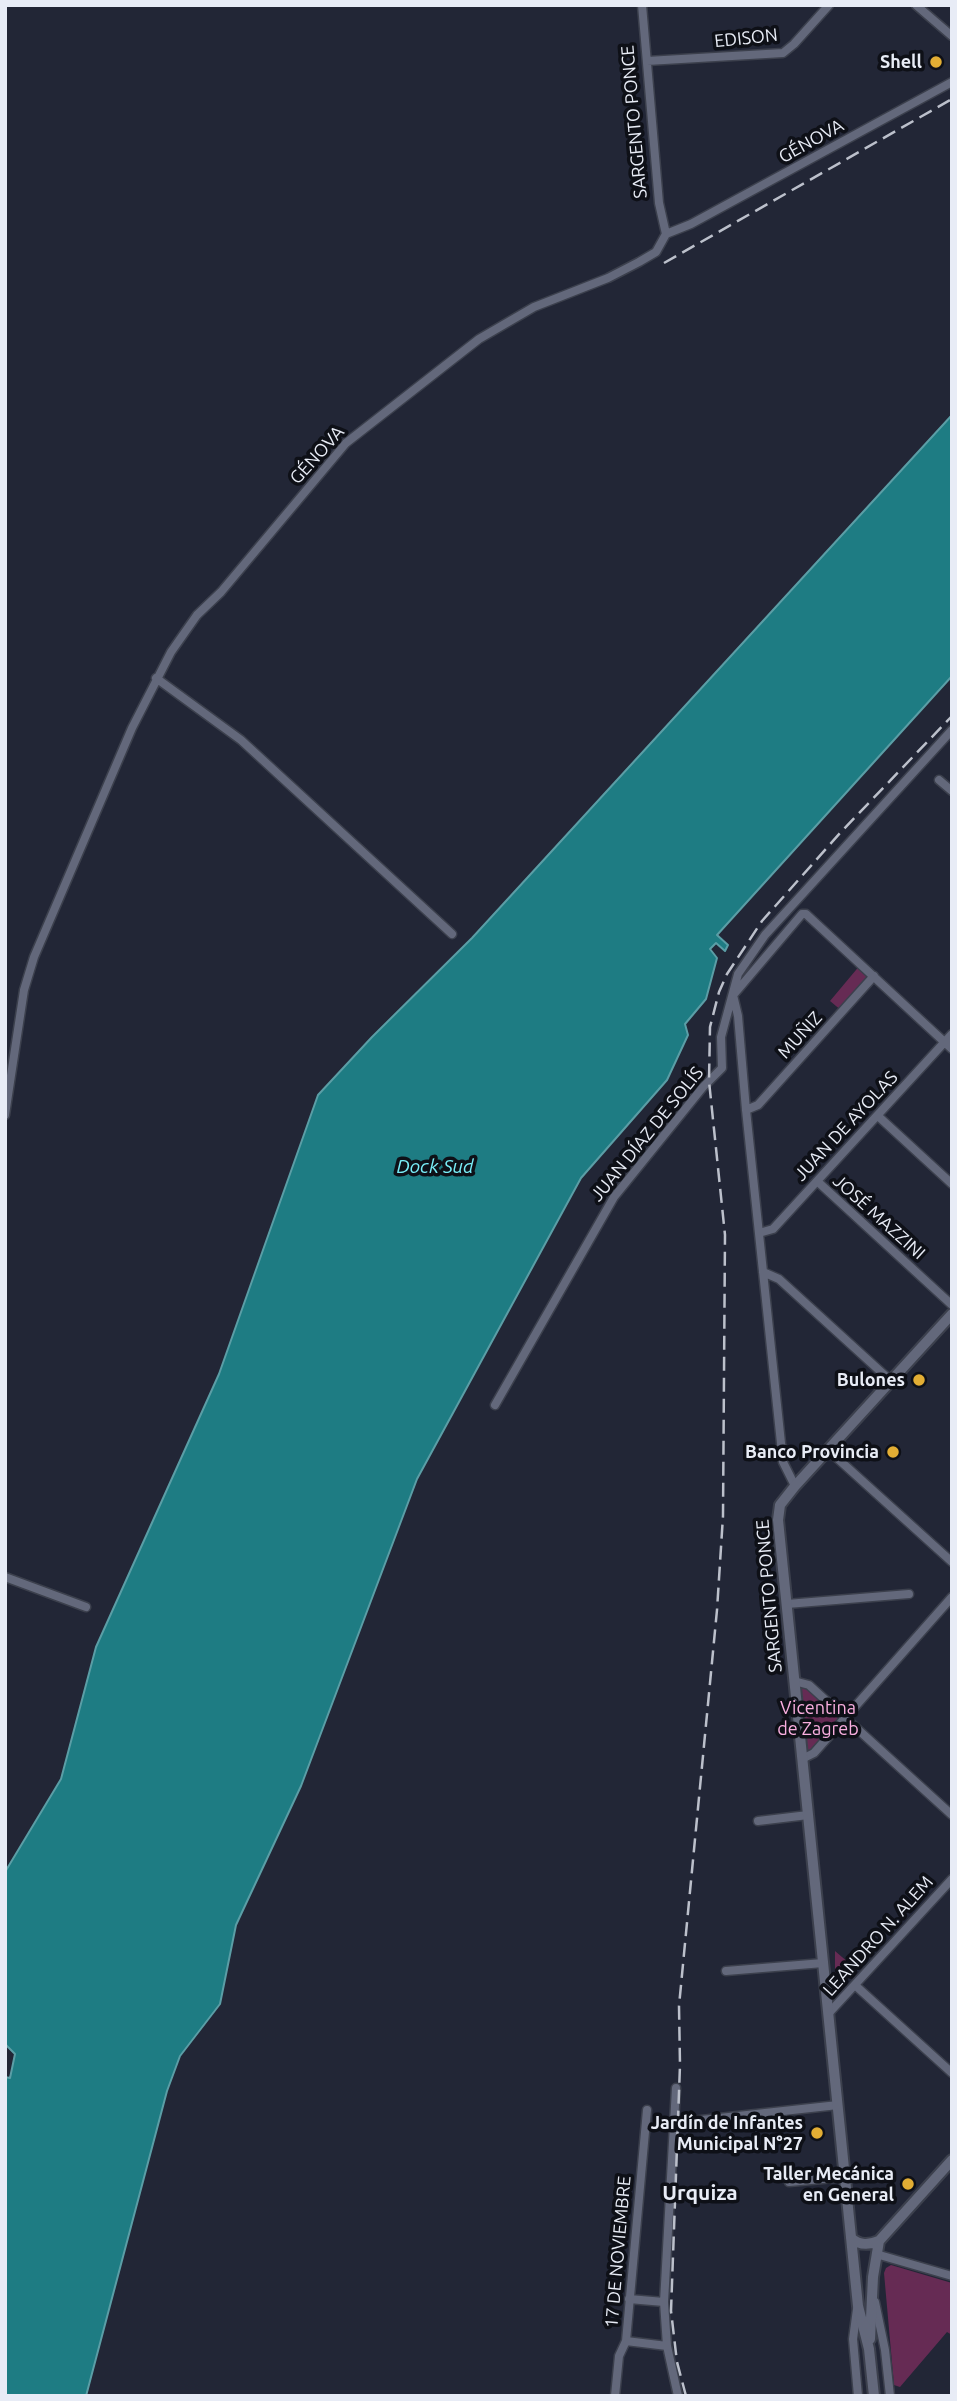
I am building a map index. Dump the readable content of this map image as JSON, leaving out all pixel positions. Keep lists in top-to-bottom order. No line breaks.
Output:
{"streets":{"main road":["SARGENTO PONCE"],"street":["EDISON","GÉNOVA","MUÑIZ","JUAN DE AYOLAS","JUAN DÍAZ DE SOLÍS","JOSÉ MAZZINI","LEANDRO N. ALEM","17 DE NOVIEMBRE"]},"crossings":[["EDISON","SARGENTO PONCE"],["SARGENTO PONCE","GÉNOVA"],["SARGENTO PONCE","LEANDRO N. ALEM"],["JUAN DE AYOLAS","JOSÉ MAZZINI"]],"districts":["Urquiza"],"water":["Dock Sud"],"parks":["Vicentina de Zagreb"],"places":["Shell","Bulones","Banco Provincia","Jardín de Infantes Municipal N°27","Taller Mecánica en General"]}
